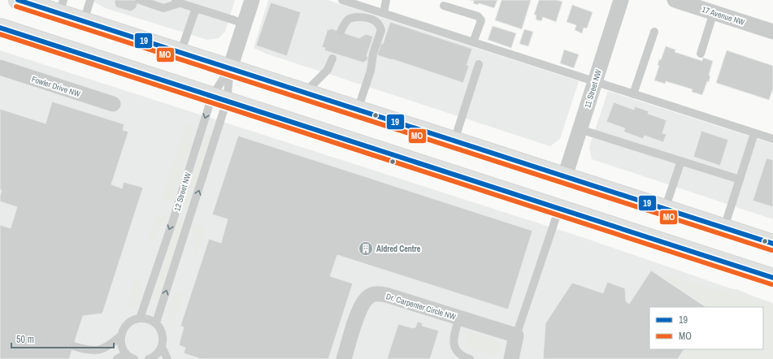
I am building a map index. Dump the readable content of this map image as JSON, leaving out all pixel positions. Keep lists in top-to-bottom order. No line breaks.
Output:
{"streets":{"street":["17 Avenue NW","Fowler Drive NW","11 Street NW","12 Street NW","Dr. Carpenter Circle NW"]},"places":{"building":["Aldred Centre"]},"lines":["transit line 19","transit line MO"],"legend":["19","MO"],"scale_bar":"50 m"}
